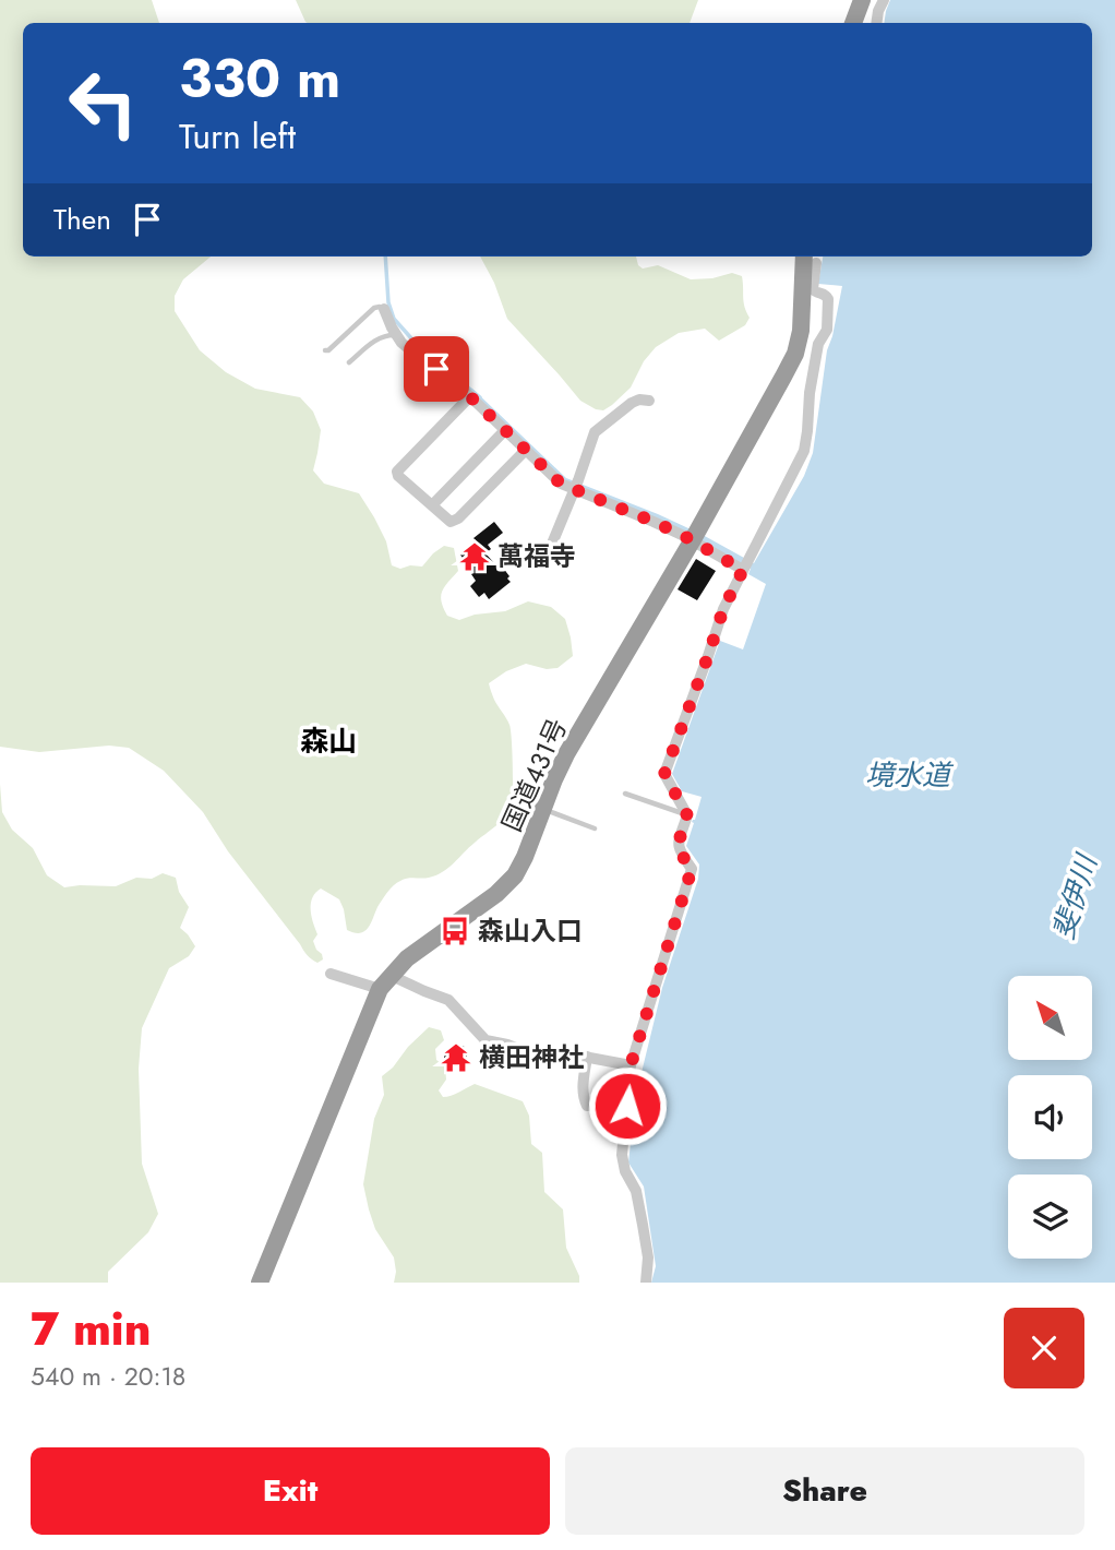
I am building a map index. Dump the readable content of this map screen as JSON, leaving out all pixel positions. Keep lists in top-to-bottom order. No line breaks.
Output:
{"streets":{"highway":["国道431号"]},"districts":["森山"],"water":["境水道","斐伊川"],"places":{"temple":["萬福寺","横田神社"],"bus stop":["森山入口"]},"north":"top left","page":{"turn":["330 m","Turn left"],"then":"Then","heading":["7 min","540 m · 20:18"],"buttons":["Exit","Share"]}}
